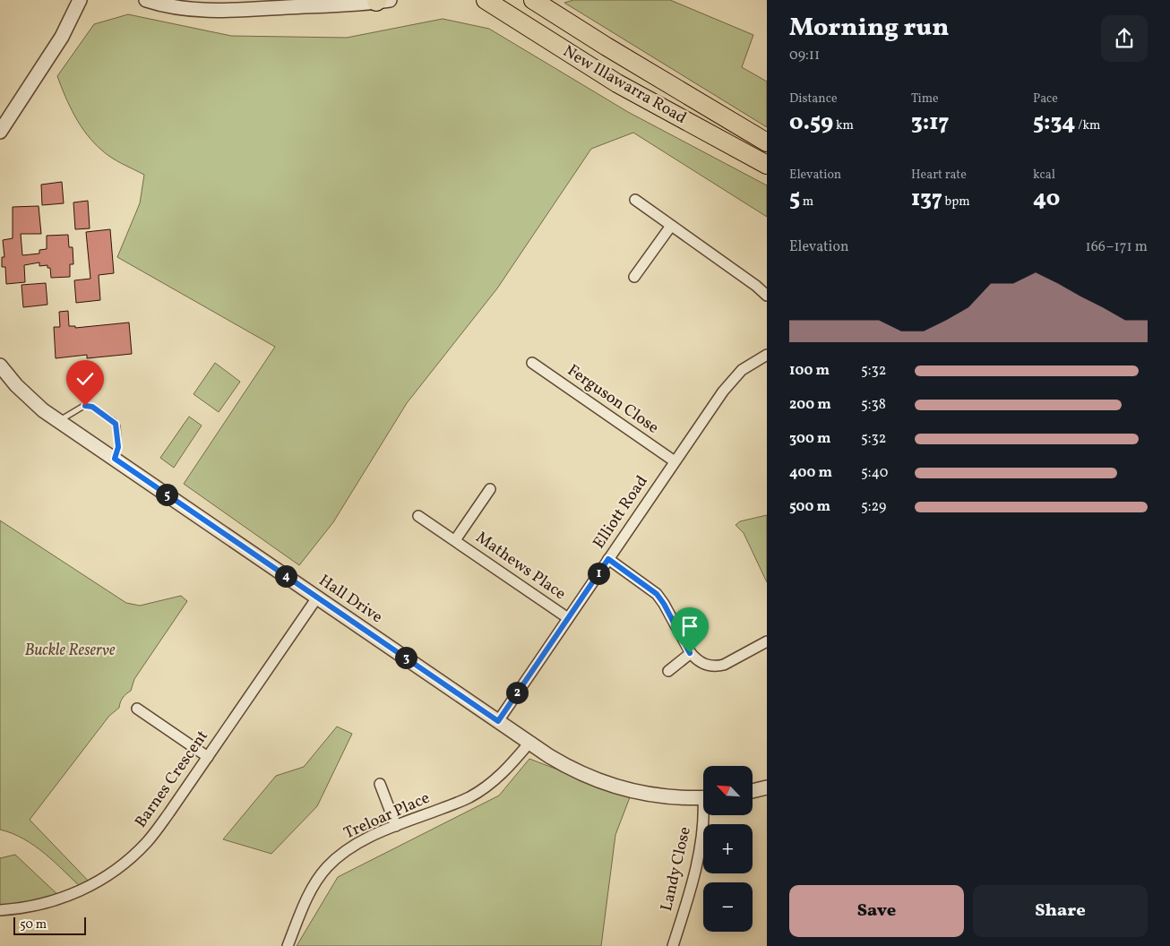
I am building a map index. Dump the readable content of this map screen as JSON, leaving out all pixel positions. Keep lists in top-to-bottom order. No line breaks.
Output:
{"streets":{"highway":["New Illawarra Road"],"street":["Ferguson Close","Elliott Road","Mathews Place","Hall Drive","Barnes Crescent","Treloar Place","Landy Close"]},"crossings":[["Ferguson Close","Elliott Road"],["Elliott Road","Mathews Place"],["Elliott Road","Hall Drive"],["Hall Drive","Barnes Crescent"],["Hall Drive","Treloar Place"]],"parks":["Buckle Reserve"],"scale_bar":"50 m","north":"top left","page":{"heading":["Morning run","09:11"],"stats":[["Distance","0.59 km"],["Time","3:17"],["Pace","5:34 /km"],["Elevation","5 m"],["Heart rate","137 bpm"],["kcal","40"]],"chart":["Elevation","166–171 m"],"list":[{"name":"100 m","note":"5:32"},{"name":"200 m","note":"5:38"},{"name":"300 m","note":"5:32"},{"name":"400 m","note":"5:40"},{"name":"500 m","note":"5:29"}],"pins":["5","1","4","3","2"],"map_buttons":["+","−"],"buttons":["Save","Share"],"scale":"50 m"}}
